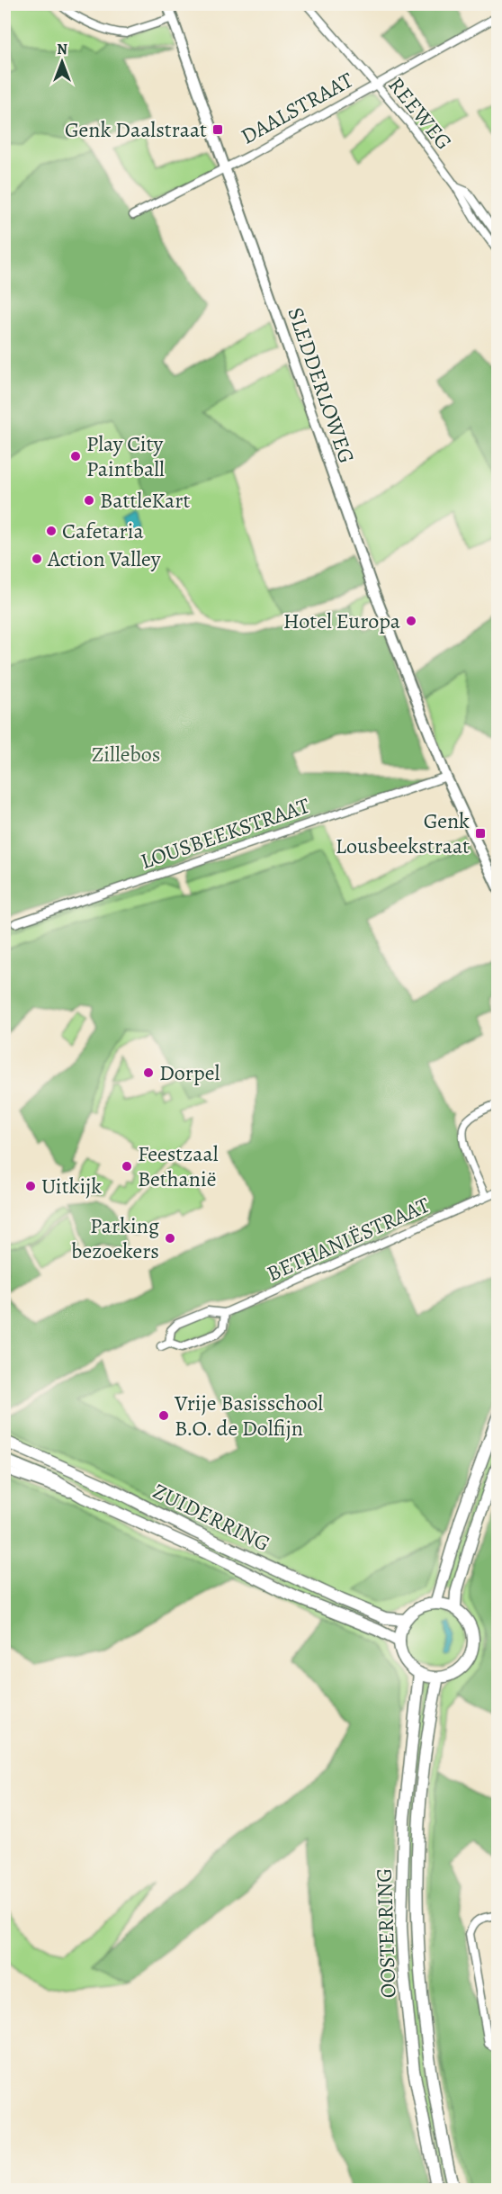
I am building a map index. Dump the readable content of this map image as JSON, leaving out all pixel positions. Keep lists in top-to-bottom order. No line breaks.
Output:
{"streets":{"main road":["ZUIDERRING","OOSTERRING"],"street":["DAALSTRAAT","REEWEG","SLEDDERLOWEG","LOUSBEEKSTRAAT","BETHANIËSTRAAT"]},"crossings":[["DAALSTRAAT","REEWEG"],["DAALSTRAAT","SLEDDERLOWEG"],["SLEDDERLOWEG","LOUSBEEKSTRAAT"],["ZUIDERRING","OOSTERRING"]],"parks":["Zillebos"],"places":{"transit":["Genk Daalstraat","Genk Lousbeekstraat"],"other":["Play City Paintball","BattleKart","Cafetaria","Action Valley","Hotel Europa","Dorpel","Feestzaal Bethanië","Uitkijk","Parking bezoekers","Vrije Basisschool B.O. de Dolfijn"]},"north":"top"}
